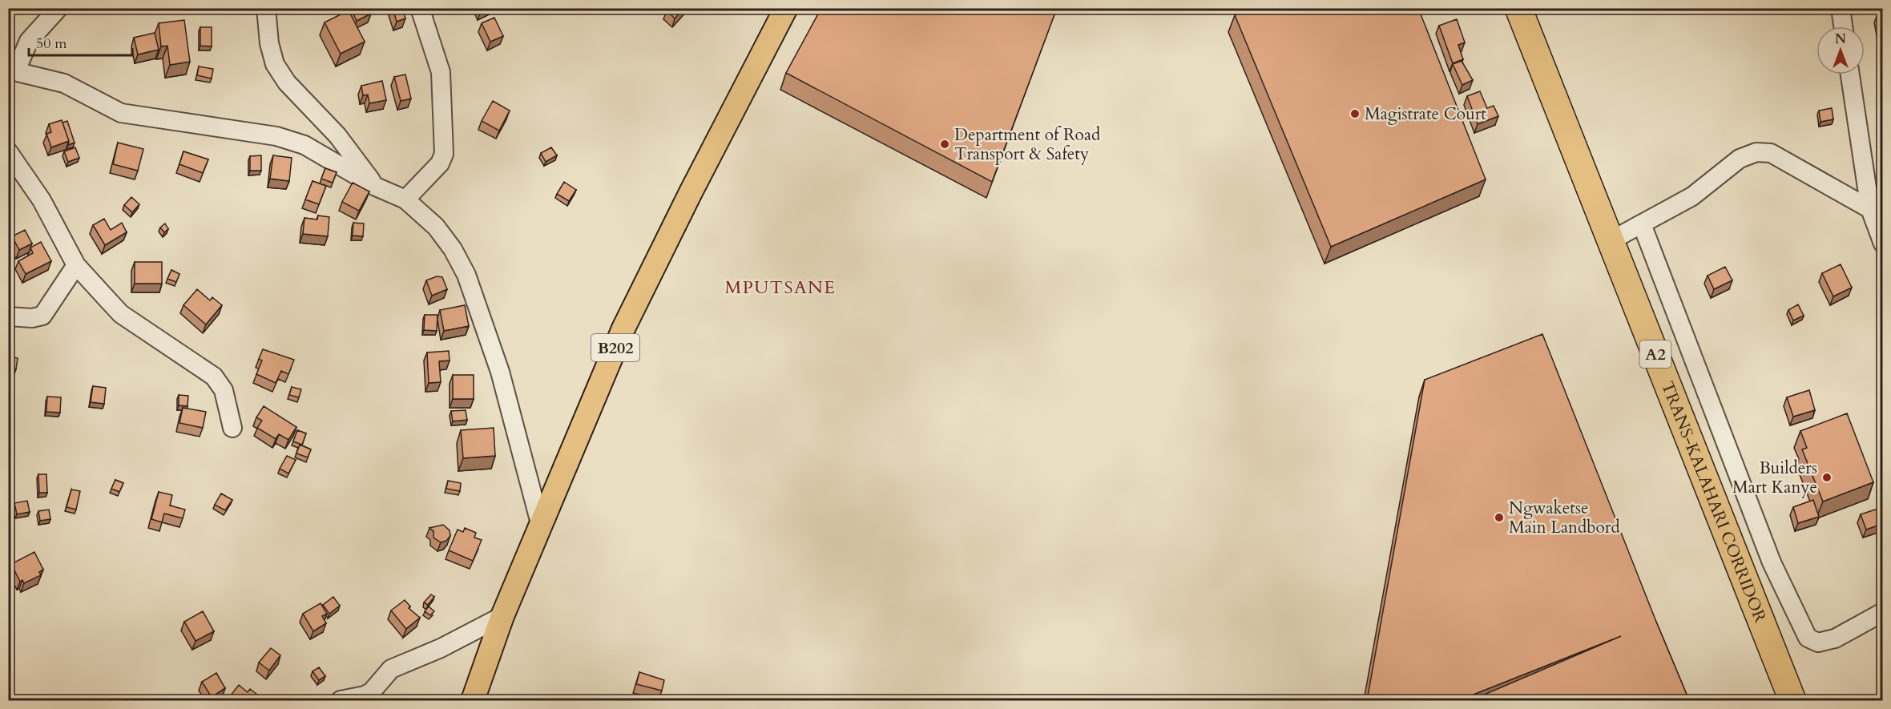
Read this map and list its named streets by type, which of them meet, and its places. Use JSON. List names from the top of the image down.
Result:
{
  "streets": {
    "highway": ["A2", "TRANS-KALAHARI CORRIDOR"],
    "main road": ["B202"]
  },
  "districts": ["MPUTSANE"],
  "places": [
    "Magistrate Court",
    "Department of Road Transport & Safety",
    "Builders Mart Kanye",
    "Ngwaketse Main Landbord"
  ],
  "scale_bar": "50 m",
  "north": "top"
}
